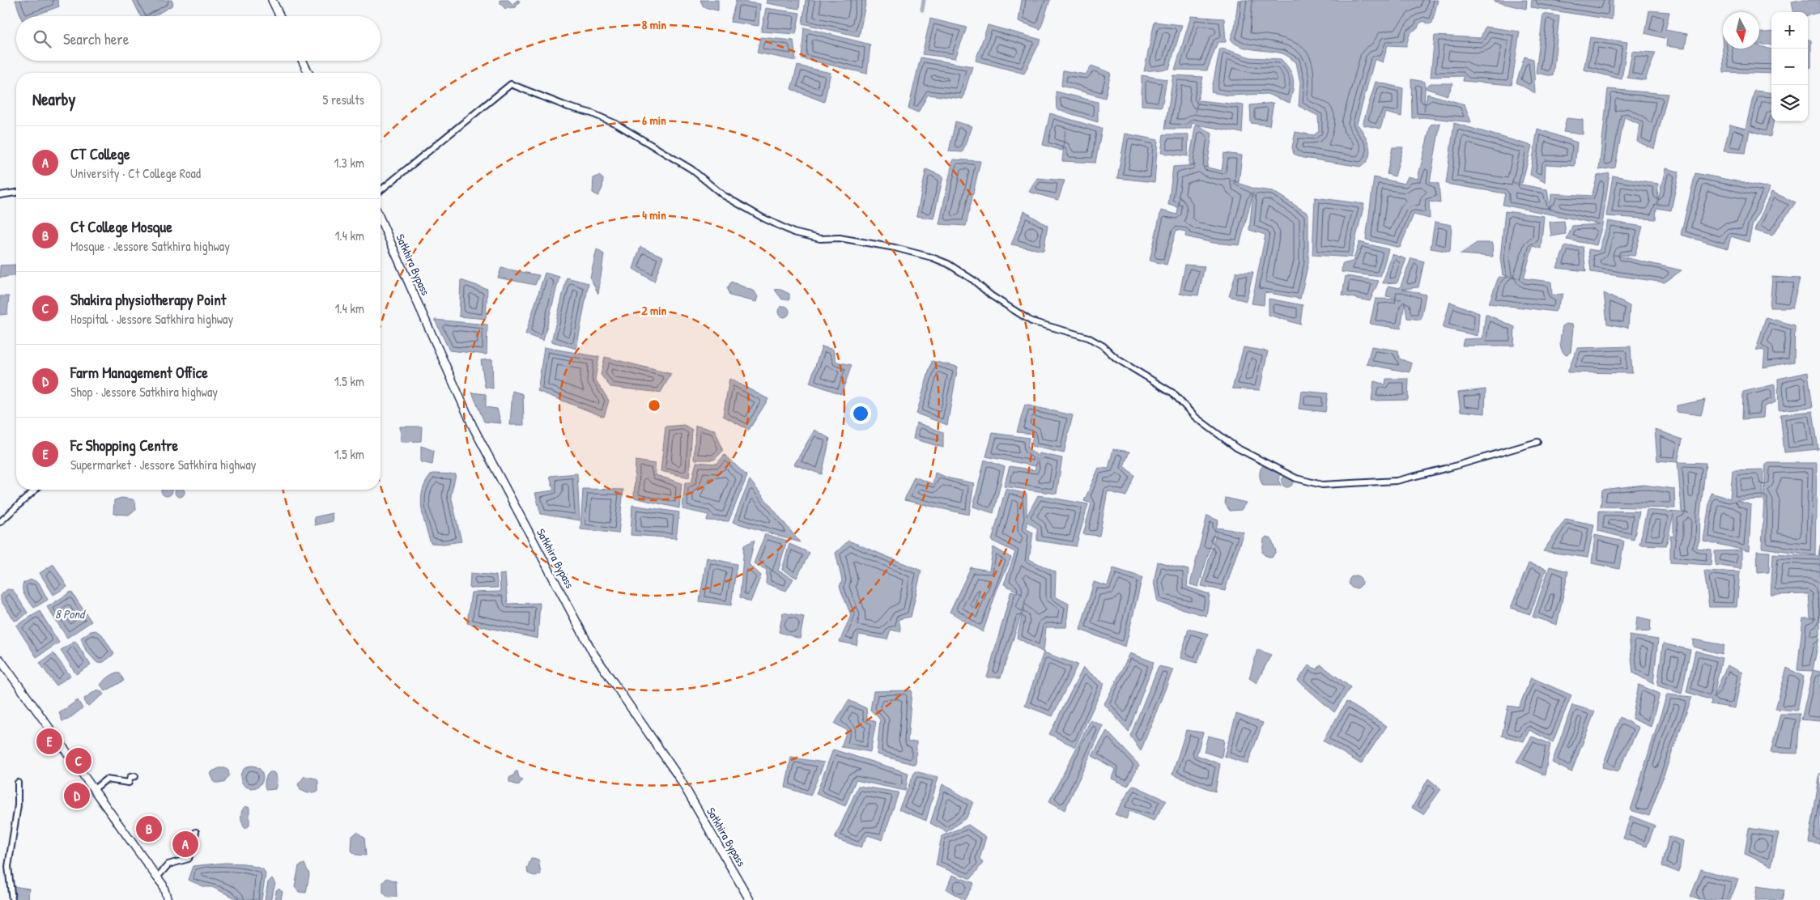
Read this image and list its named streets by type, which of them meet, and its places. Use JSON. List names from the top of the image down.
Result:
{
  "streets": {
    "highway": ["Satkhira Bypass"]
  },
  "water": ["8 Pond"],
  "north": "bottom",
  "page": {
    "map_buttons": ["+", "−"],
    "search": "Search here",
    "heading": ["Nearby", "5 results"],
    "list": [
      {
        "mark": "A",
        "name": "CT College",
        "note": "University · Ct College Road",
        "value": "1.3 km"
      },
      {
        "mark": "B",
        "name": "Ct College Mosque",
        "note": "Mosque · Jessore Satkhira highway",
        "value": "1.4 km"
      },
      {
        "mark": "C",
        "name": "Shakira physiotherapy Point",
        "note": "Hospital · Jessore Satkhira highway",
        "value": "1.4 km"
      },
      {
        "mark": "D",
        "name": "Farm Management Office",
        "note": "Shop · Jessore Satkhira highway",
        "value": "1.5 km"
      },
      {
        "mark": "E",
        "name": "Fc Shopping Centre",
        "note": "Supermarket · Jessore Satkhira highway",
        "value": "1.5 km"
      }
    ],
    "pins": [
      "E",
      "C",
      "D",
      "B",
      "A"
    ]
  },
  "rings": [
    "8 min",
    "6 min",
    "4 min",
    "2 min"
  ]
}
